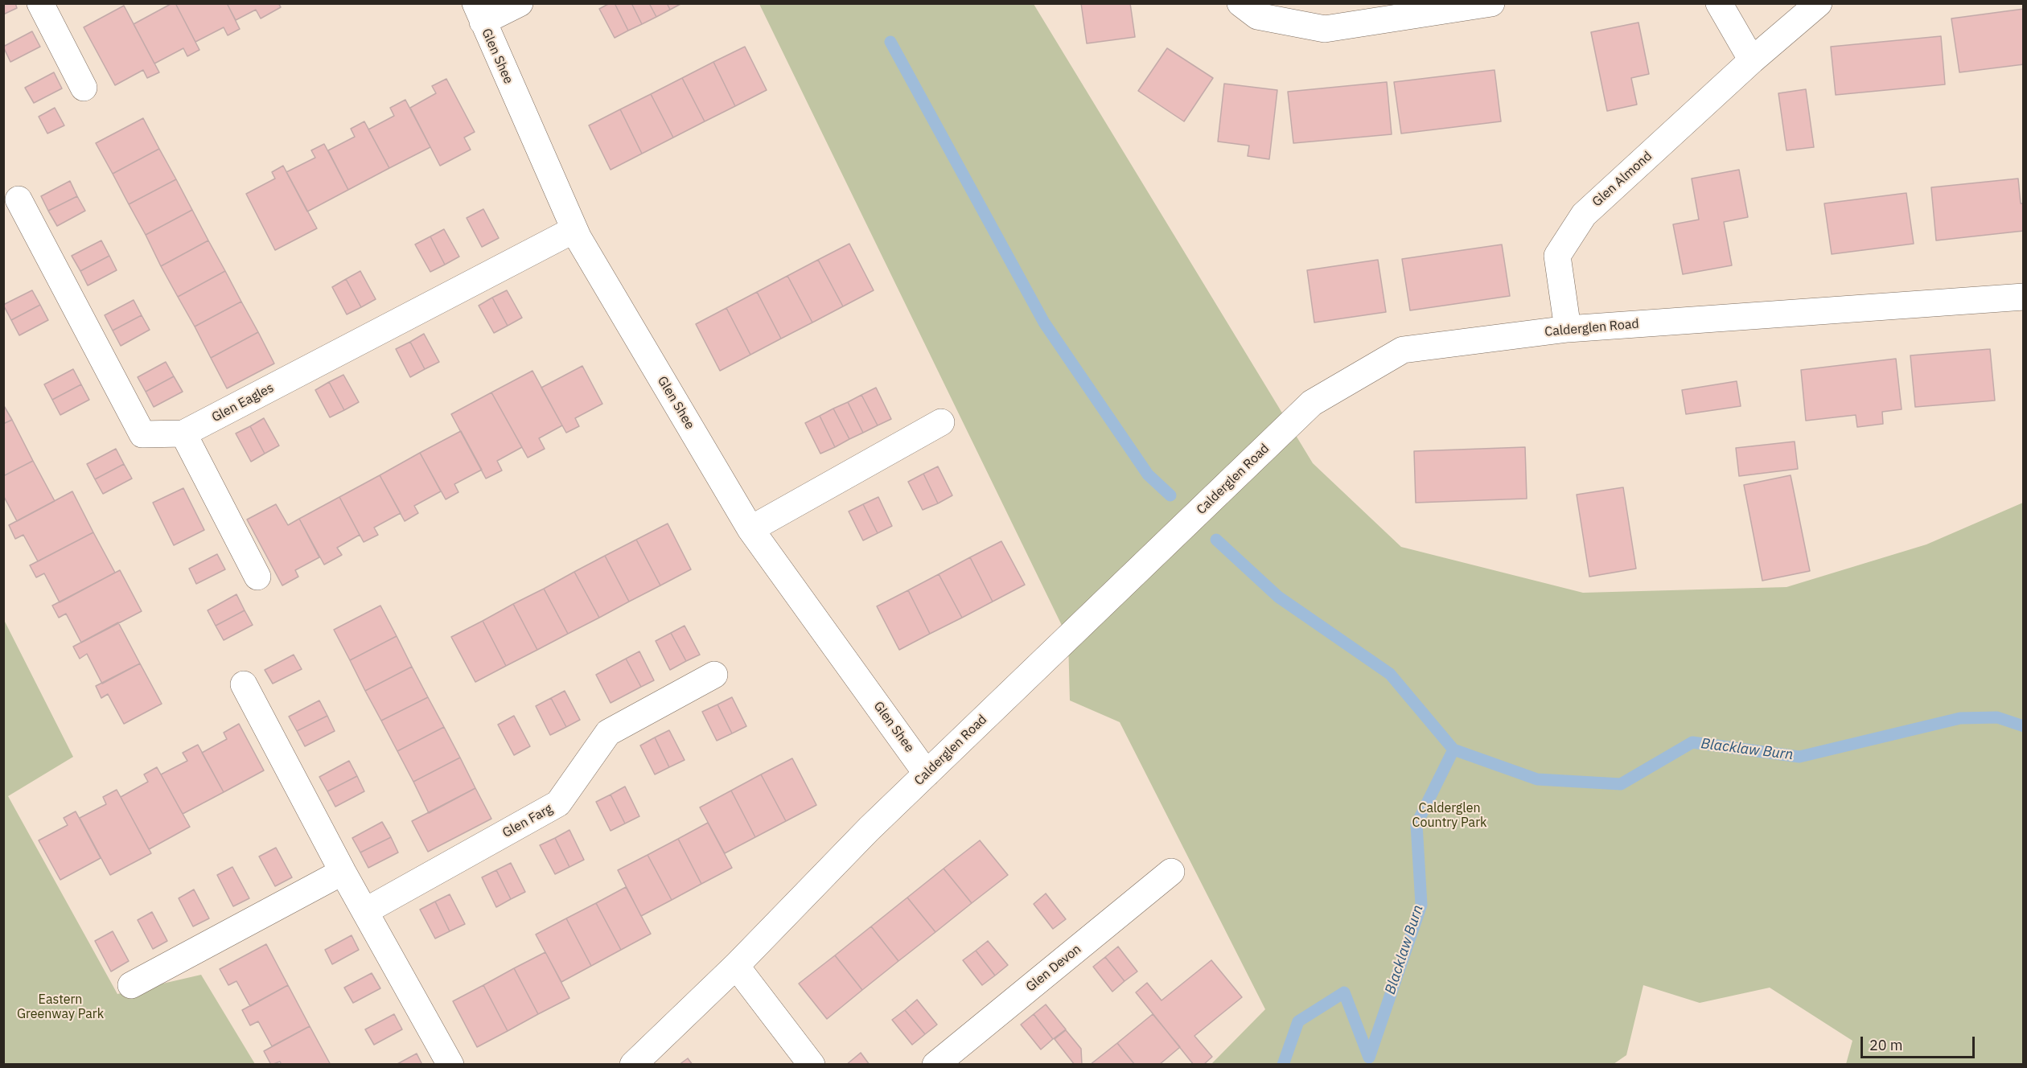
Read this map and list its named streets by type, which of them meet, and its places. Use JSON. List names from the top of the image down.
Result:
{
  "streets": {
    "street": [
      "Glen Shee",
      "Glen Almond",
      "Calderglen Road",
      "Glen Eagles",
      "Glen Farg",
      "Glen Devon"
    ]
  },
  "crossings": [
    ["Glen Shee", "Calderglen Road"],
    ["Glen Shee", "Glen Eagles"],
    ["Glen Almond", "Calderglen Road"]
  ],
  "water": ["Blacklaw Burn"],
  "parks": ["Calderglen Country Park", "Eastern Greenway Park"],
  "scale_bar": "20 m"
}
